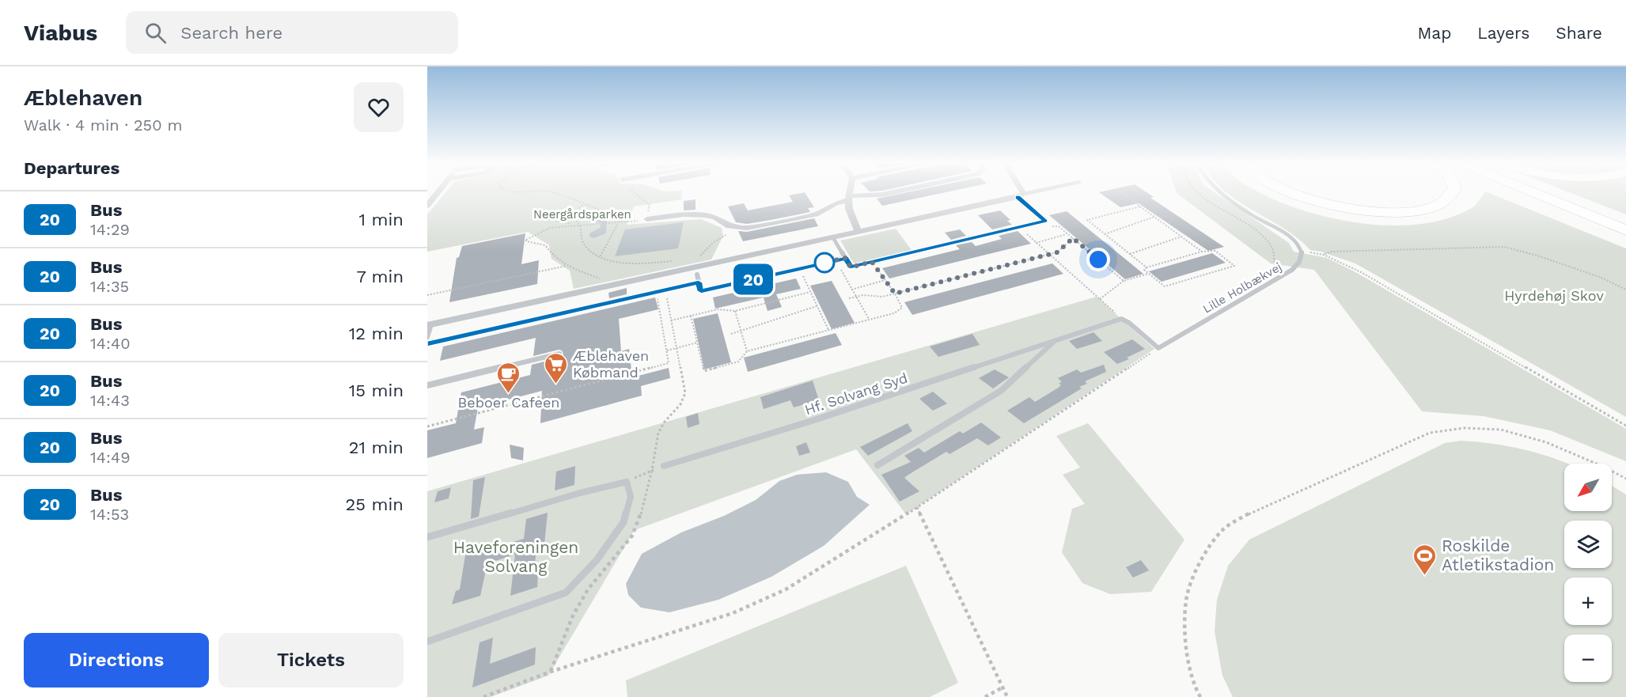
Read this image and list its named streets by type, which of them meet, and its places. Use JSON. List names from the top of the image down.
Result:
{
  "streets": {
    "lane": ["Lille Holbækvej", "Hf. Solvang Syd"]
  },
  "parks": ["Neergårdsparken", "Hyrdehøj Skov", "Haveforeningen Solvang"],
  "places": {
    "supermarket": ["Æblehaven Købmand"],
    "cafe": ["Beboer Cafeen"],
    "sports": ["Roskilde Atletikstadion"]
  },
  "lines": ["bus line 20"],
  "north": "bottom left",
  "page": {
    "header": "Viabus",
    "search": "Search here",
    "nav": ["Map", "Layers", "Share"],
    "heading": [
      ["Æblehaven", "Walk · 4 min · 250 m"],
      "Departures"
    ],
    "on_map": "20",
    "list": [
      {
        "mark": "20",
        "name": "Bus",
        "note": "14:29",
        "value": "1 min"
      },
      {
        "mark": "20",
        "name": "Bus",
        "note": "14:35",
        "value": "7 min"
      },
      {
        "mark": "20",
        "name": "Bus",
        "note": "14:40",
        "value": "12 min"
      },
      {
        "mark": "20",
        "name": "Bus",
        "note": "14:43",
        "value": "15 min"
      },
      {
        "mark": "20",
        "name": "Bus",
        "note": "14:49",
        "value": "21 min"
      },
      {
        "mark": "20",
        "name": "Bus",
        "note": "14:53",
        "value": "25 min"
      }
    ],
    "map_buttons": ["+", "−"],
    "buttons": ["Directions", "Tickets"]
  }
}
